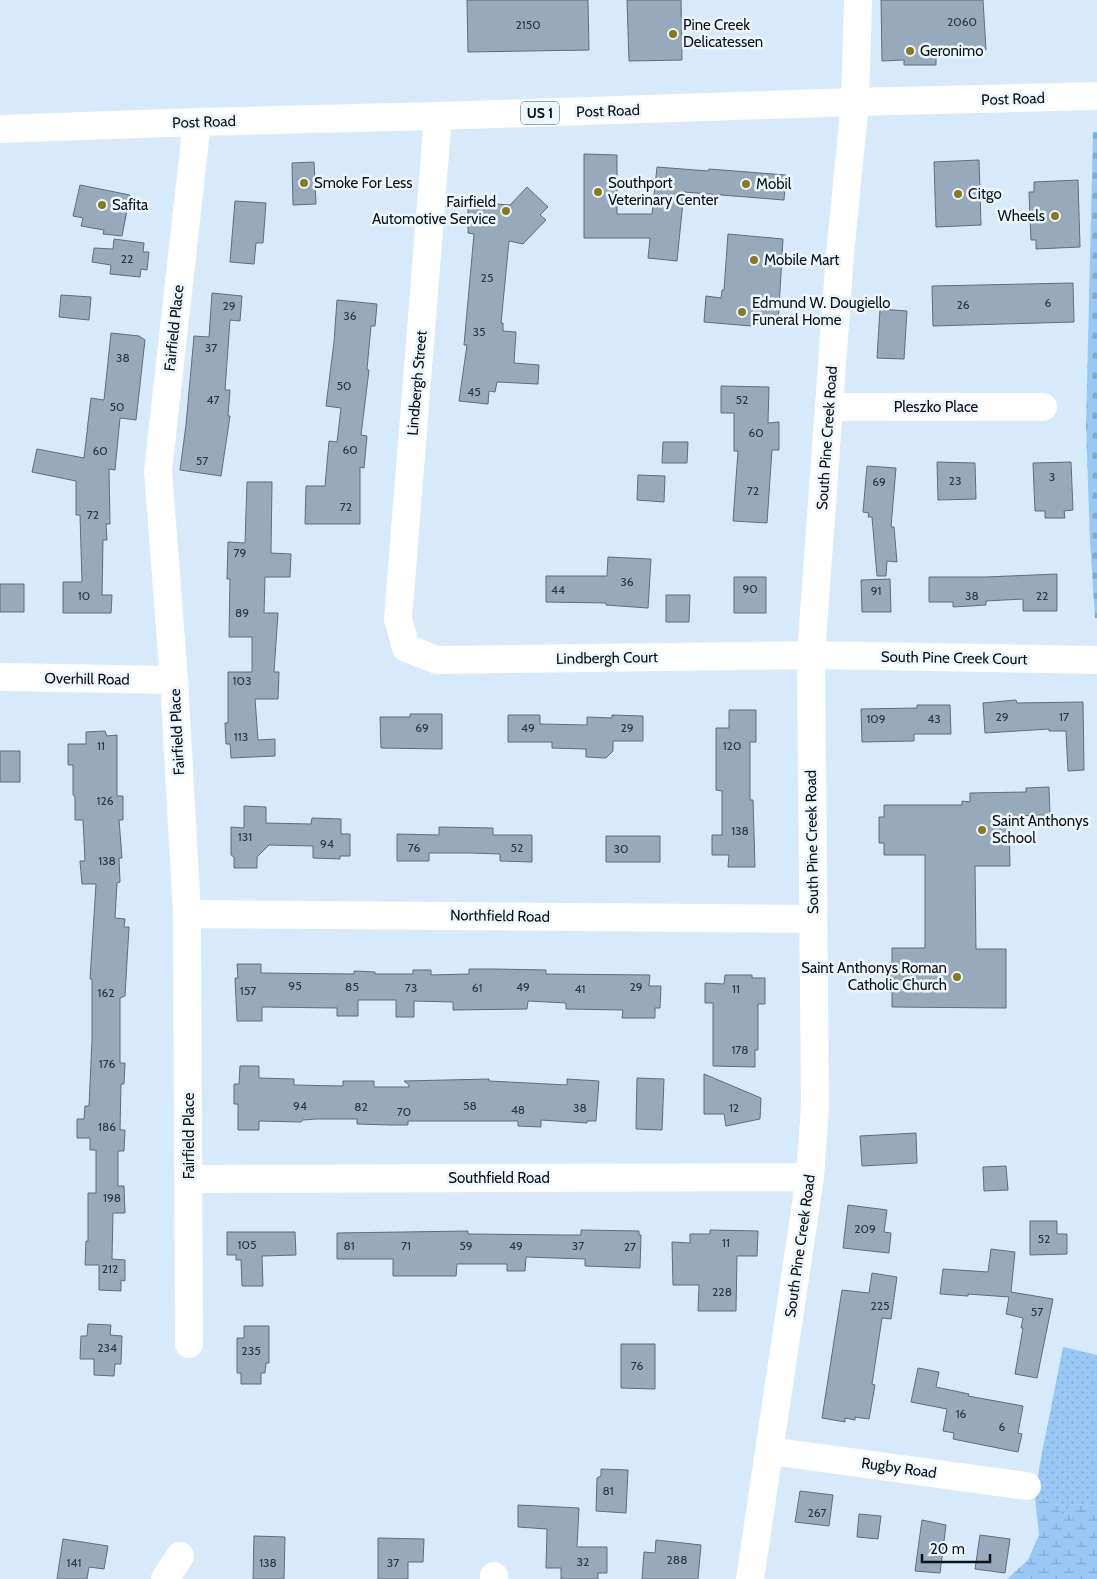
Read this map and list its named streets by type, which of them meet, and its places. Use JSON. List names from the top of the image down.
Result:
{
  "streets": {
    "street": [
      "Post Road",
      "US 1",
      "Fairfield Place",
      "Lindbergh Street",
      "Pleszko Place",
      "South Pine Creek Road",
      "Lindbergh Court",
      "South Pine Creek Court",
      "Overhill Road",
      "Northfield Road",
      "Southfield Road",
      "Rugby Road"
    ]
  },
  "crossings": [
    ["Post Road", "Fairfield Place"],
    ["Post Road", "Lindbergh Street"],
    ["Post Road", "South Pine Creek Road"],
    ["Fairfield Place", "Overhill Road"],
    ["Fairfield Place", "Northfield Road"],
    ["Fairfield Place", "Southfield Road"],
    ["Lindbergh Street", "Lindbergh Court"],
    ["Pleszko Place", "South Pine Creek Road"],
    ["South Pine Creek Road", "Lindbergh Court"],
    ["South Pine Creek Road", "South Pine Creek Court"],
    ["South Pine Creek Road", "Northfield Road"],
    ["South Pine Creek Road", "Southfield Road"],
    ["South Pine Creek Road", "Rugby Road"],
    ["Lindbergh Court", "South Pine Creek Court"]
  ],
  "places": [
    "Pine Creek Delicatessen",
    "Geronimo",
    "Smoke For Less",
    "Mobil",
    "Southport Veterinary Center",
    "Citgo",
    "Safita",
    "Fairfield Automotive Service",
    "Wheels",
    "Mobile Mart",
    "Edmund W. Dougiello Funeral Home",
    "Saint Anthonys School",
    "Saint Anthonys Roman Catholic Church"
  ],
  "house_numbers": [
    "2060",
    "2150",
    "22",
    "25",
    "6",
    "26",
    "29",
    "36",
    "35",
    "37",
    "38",
    "50",
    "45",
    "47",
    "52",
    "50",
    "60",
    "60",
    "60",
    "57",
    "3",
    "23",
    "69",
    "72",
    "72",
    "72",
    "79",
    "36",
    "90",
    "44",
    "91",
    "10",
    "38",
    "22",
    "89",
    "103",
    "29",
    "17",
    "109",
    "43",
    "69",
    "49",
    "29",
    "113",
    "11",
    "120",
    "126",
    "138",
    "131",
    "94",
    "76",
    "52",
    "30",
    "138",
    "95",
    "85",
    "49",
    "29",
    "73",
    "61",
    "41",
    "11",
    "157",
    "162",
    "178",
    "176",
    "94",
    "58",
    "82",
    "38",
    "12",
    "48",
    "70",
    "186",
    "198",
    "209",
    "52",
    "11",
    "105",
    "81",
    "71",
    "59",
    "49",
    "37",
    "27",
    "212",
    "228",
    "225",
    "57",
    "234",
    "235",
    "76",
    "16",
    "6",
    "81",
    "267",
    "288",
    "32",
    "141",
    "138",
    "37"
  ],
  "scale_bar": "20 m"
}
